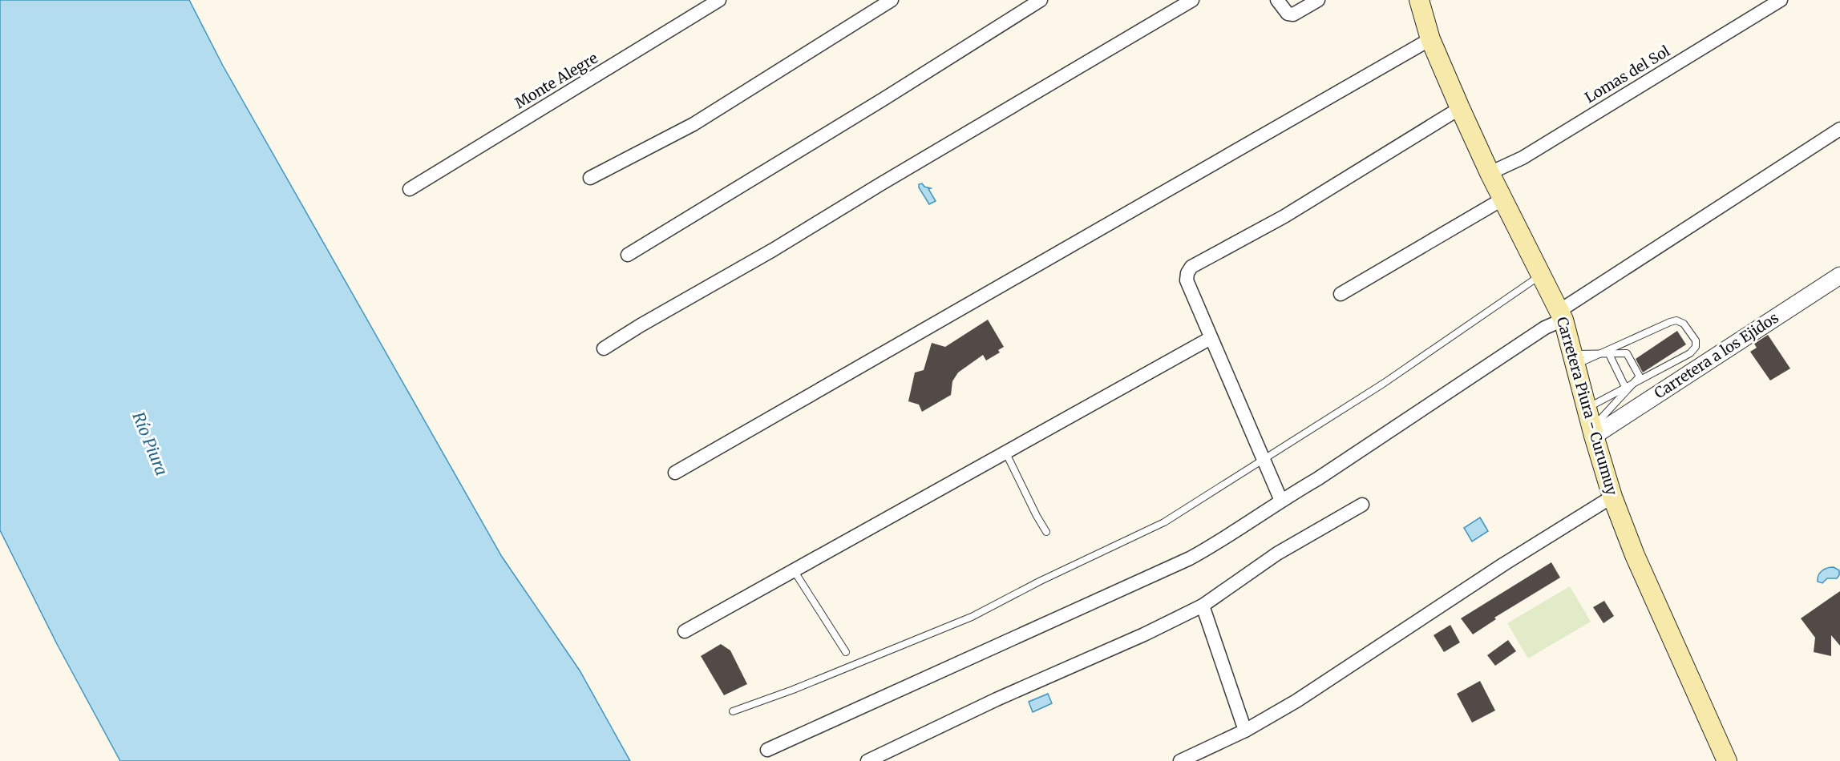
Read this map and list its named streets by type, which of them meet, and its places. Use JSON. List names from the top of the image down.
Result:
{
  "streets": {
    "main road": ["Carretera Piura - Curumuy"],
    "street": ["Lomas del Sol", "Monte Alegre", "Carretera a los Ejidos"]
  },
  "crossings": [
    ["Lomas del Sol", "Carretera Piura - Curumuy"],
    ["Carretera a los Ejidos", "Carretera Piura - Curumuy"]
  ],
  "water": ["Río Piura"]
}
